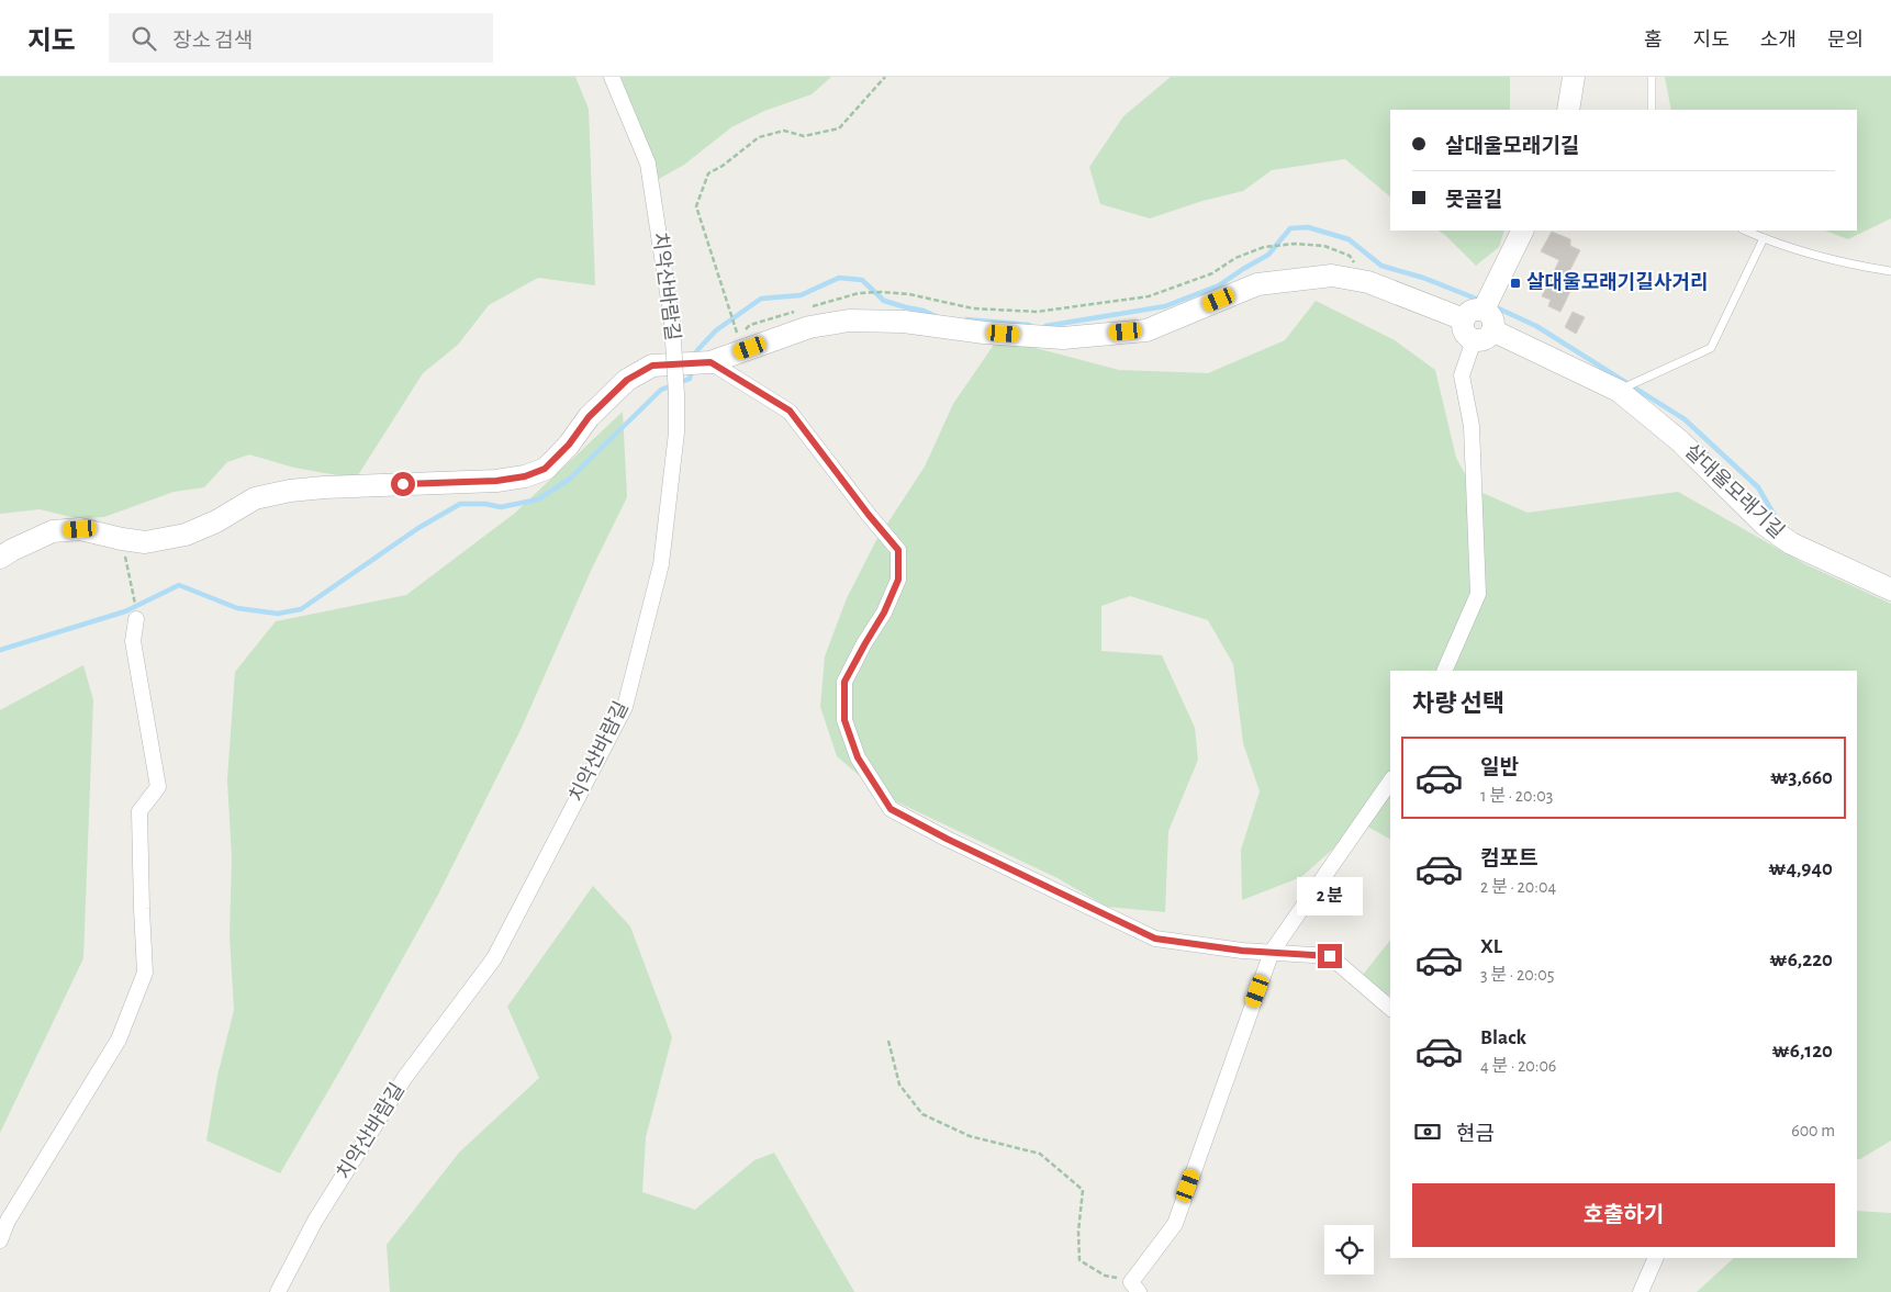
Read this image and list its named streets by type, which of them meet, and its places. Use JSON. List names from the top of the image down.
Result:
{
  "streets": {
    "street": ["치악산바람길", "살대울모래기길"]
  },
  "places": {
    "transit": ["살대울모래기길사거리"]
  },
  "page": {
    "header": "지도",
    "search": "장소 검색",
    "nav": [
      "홈",
      "지도",
      "소개",
      "문의"
    ],
    "banner": ["살대울모래기길", "못골길"],
    "heading": "차량 선택",
    "list": [
      {
        "name": "일반",
        "note": "1 분 · 20:03",
        "value": "₩3,660"
      },
      {
        "name": "컴포트",
        "note": "2 분 · 20:04",
        "value": "₩4,940"
      },
      {
        "name": "XL",
        "note": "3 분 · 20:05",
        "value": "₩6,220"
      },
      {
        "name": "Black",
        "note": "4 분 · 20:06",
        "value": "₩6,120"
      }
    ],
    "bubble": "2 분",
    "pay": ["현금", "600 m"],
    "buttons": "호출하기"
  }
}
